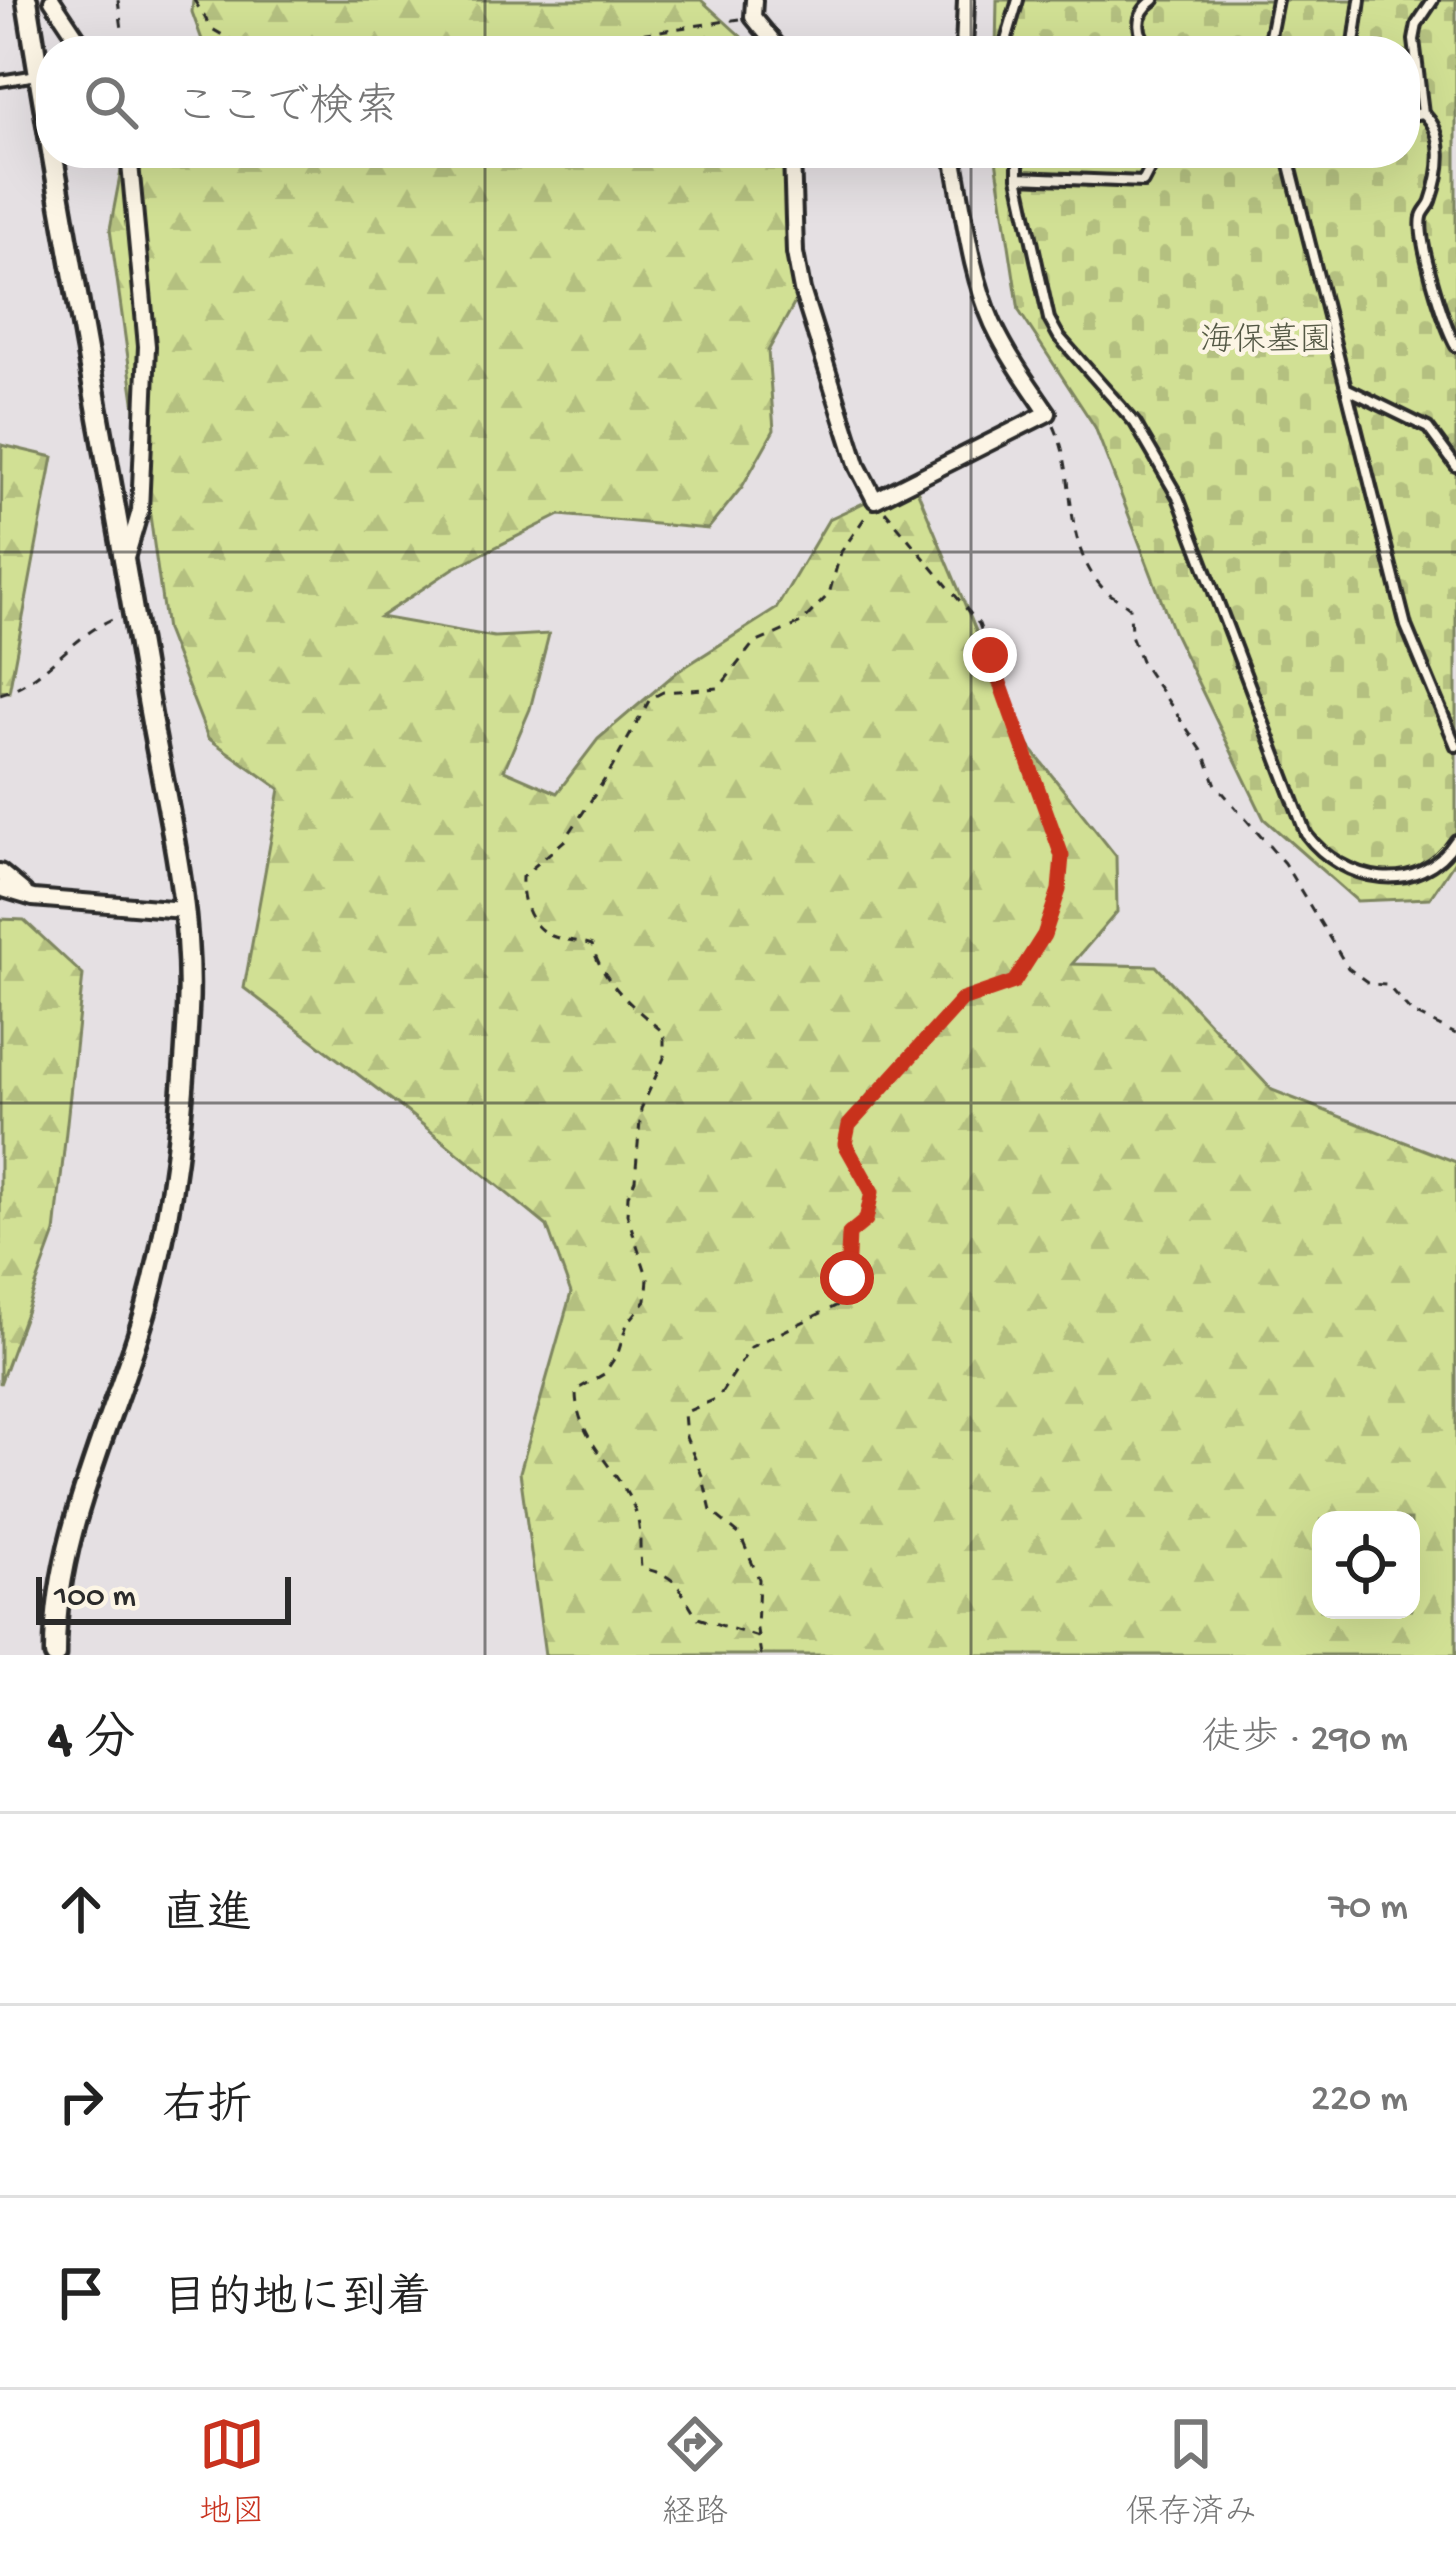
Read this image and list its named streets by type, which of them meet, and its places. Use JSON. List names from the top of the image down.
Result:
{
  "parks": ["海保墓園"],
  "scale_bar": "100 m",
  "page": {
    "search": "ここで検索",
    "scale": "100 m",
    "heading": ["4 分", "徒歩 · 290 m"],
    "list": [
      ["直進", "70 m"],
      ["右折", "220 m"],
      "目的地に到着"
    ],
    "nav": ["地図", "経路", "保存済み"]
  }
}
